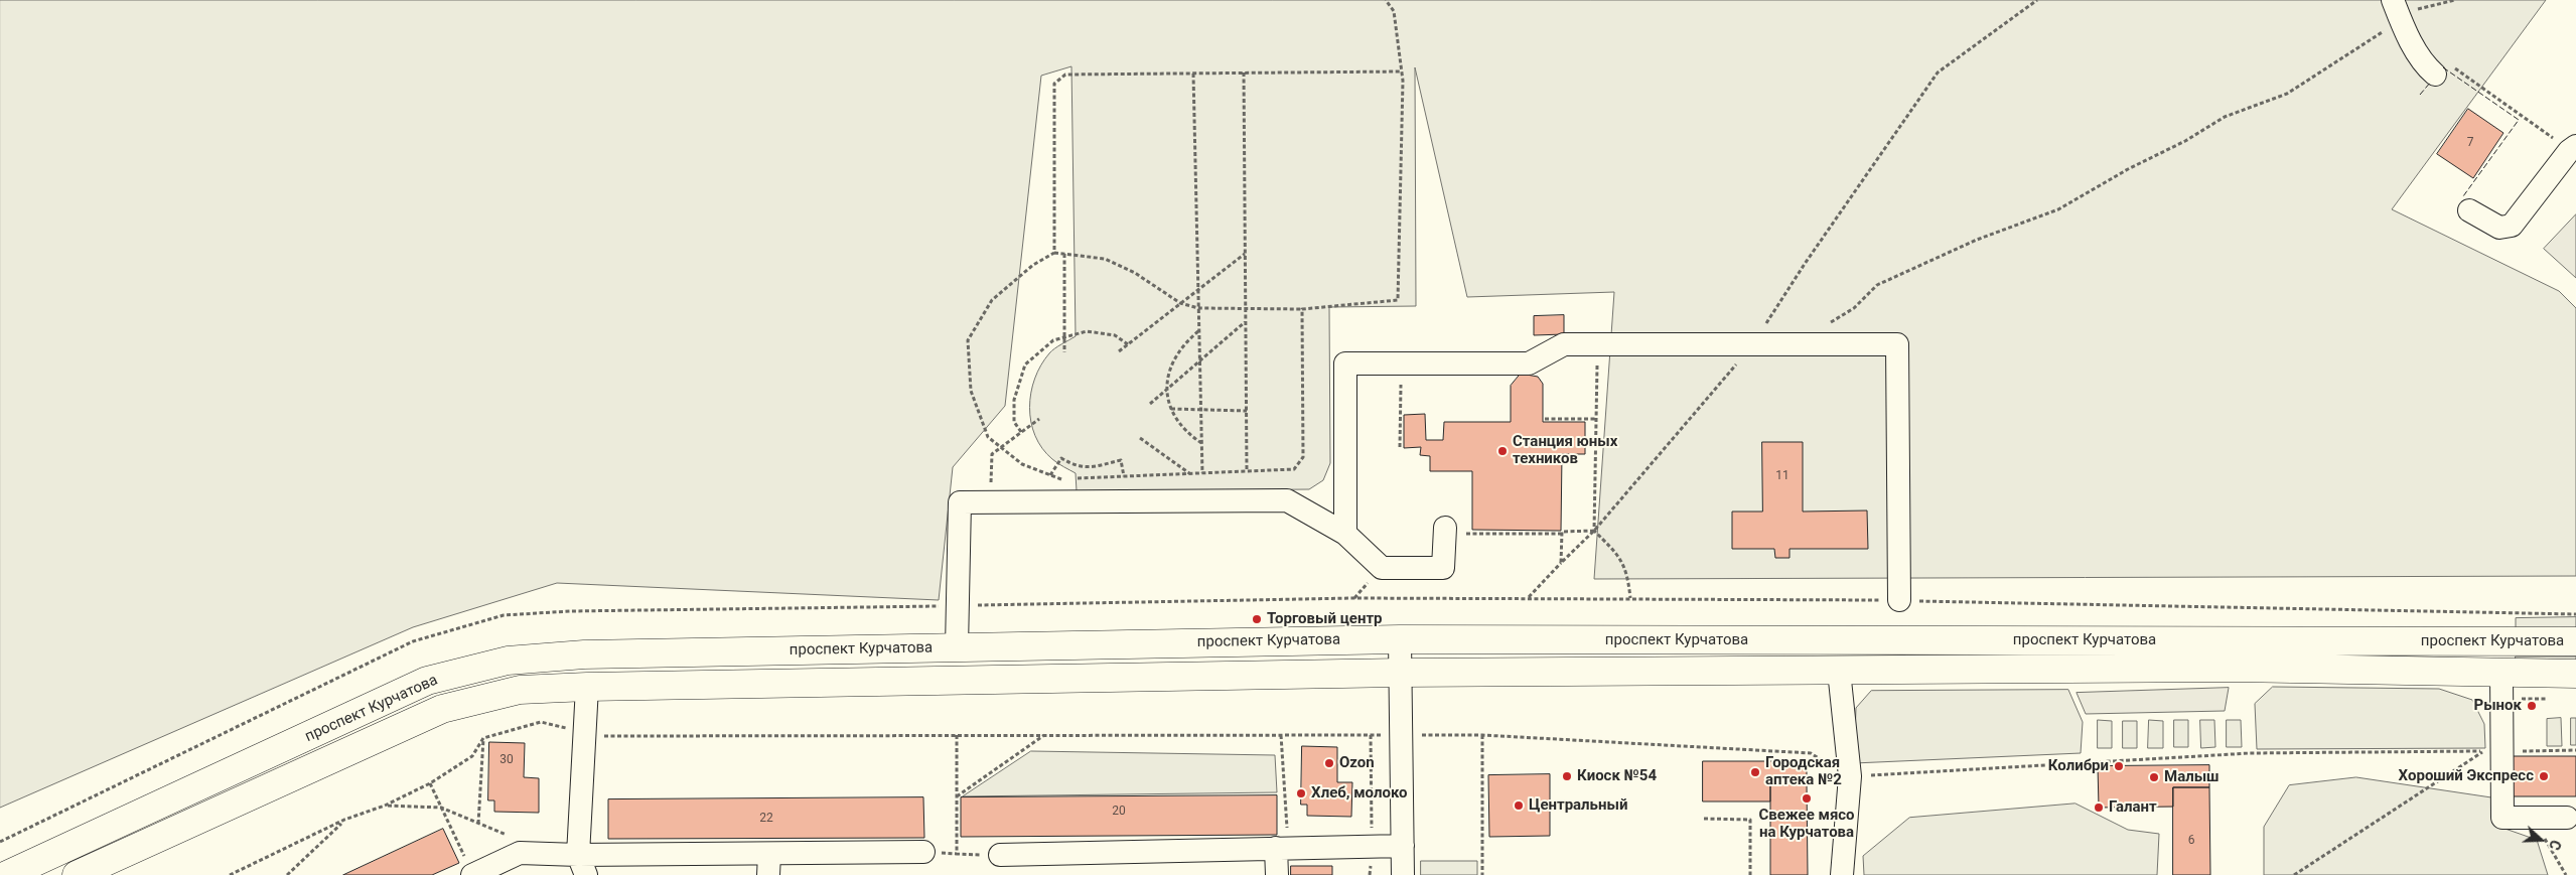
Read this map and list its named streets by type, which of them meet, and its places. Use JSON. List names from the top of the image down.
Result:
{
  "streets": {
    "main road": ["проспект Курчатова"]
  },
  "places": [
    "Станция юных техников",
    "Торговый центр",
    "Рынок",
    "Ozon",
    "Колибри",
    "Городская аптека №2",
    "Киоск №54",
    "Хороший Экспресс",
    "Малыш",
    "Хлеб, молоко",
    "Свежее мясо на Курчатова",
    "Центральный",
    "Галант"
  ],
  "house_numbers": [
    "7",
    "11",
    "30",
    "20",
    "22",
    "6"
  ],
  "north": "right"
}
